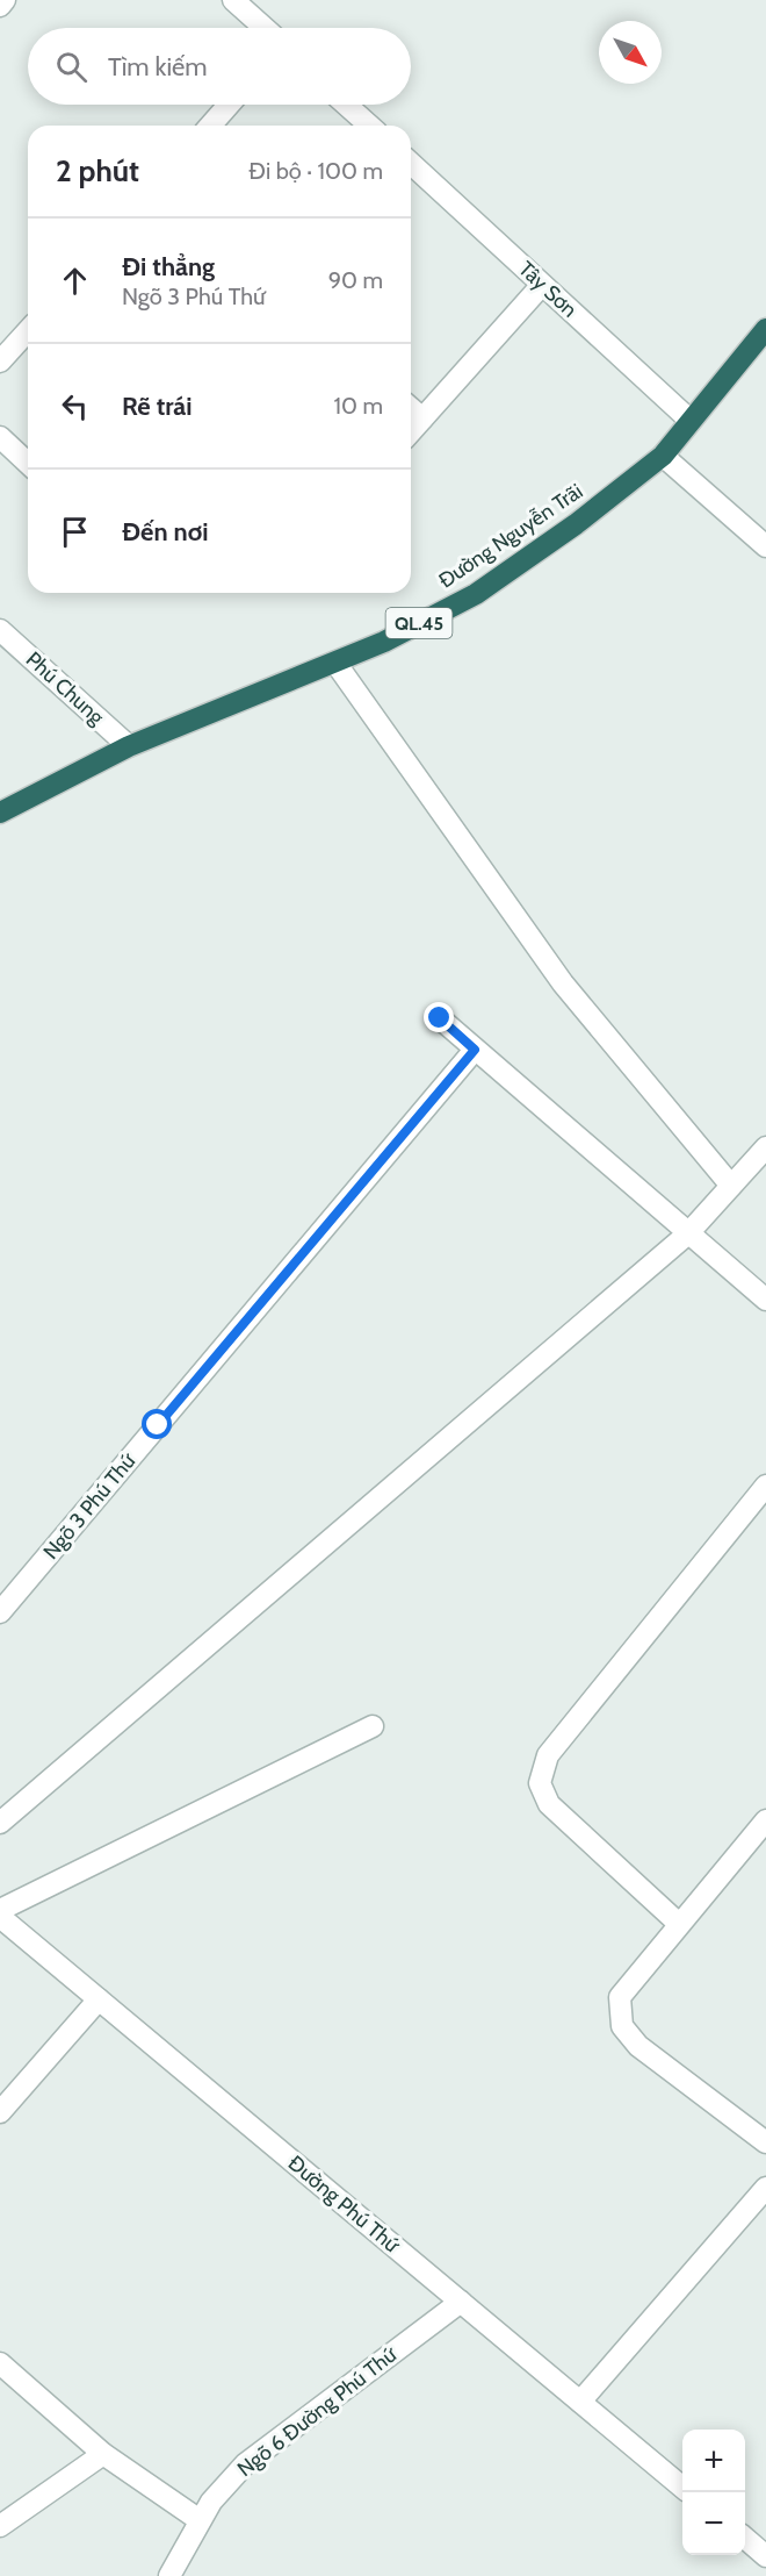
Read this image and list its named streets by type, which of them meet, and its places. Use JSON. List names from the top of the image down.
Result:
{
  "streets": {
    "highway": ["Đường Nguyễn Trãi", "QL.45"],
    "street": [
      "Tây Sơn",
      "Phú Chung",
      "Ngõ 3 Phú Thứ",
      "Đường Phú Thứ",
      "Ngõ 6 Đường Phú Thứ"
    ]
  },
  "crossings": [
    ["Tây Sơn", "Đường Nguyễn Trãi"],
    ["Đường Nguyễn Trãi", "Phú Chung"],
    ["Đường Phú Thứ", "Ngõ 6 Đường Phú Thứ"]
  ],
  "north": "bottom right",
  "page": {
    "search": "Tìm kiếm",
    "heading": ["2 phút", "Đi bộ · 100 m"],
    "list": [
      ["Đi thẳng", "Ngõ 3 Phú Thứ", "90 m"],
      ["Rẽ trái", "10 m"],
      "Đến nơi"
    ],
    "map_buttons": ["+", "−"]
  }
}
